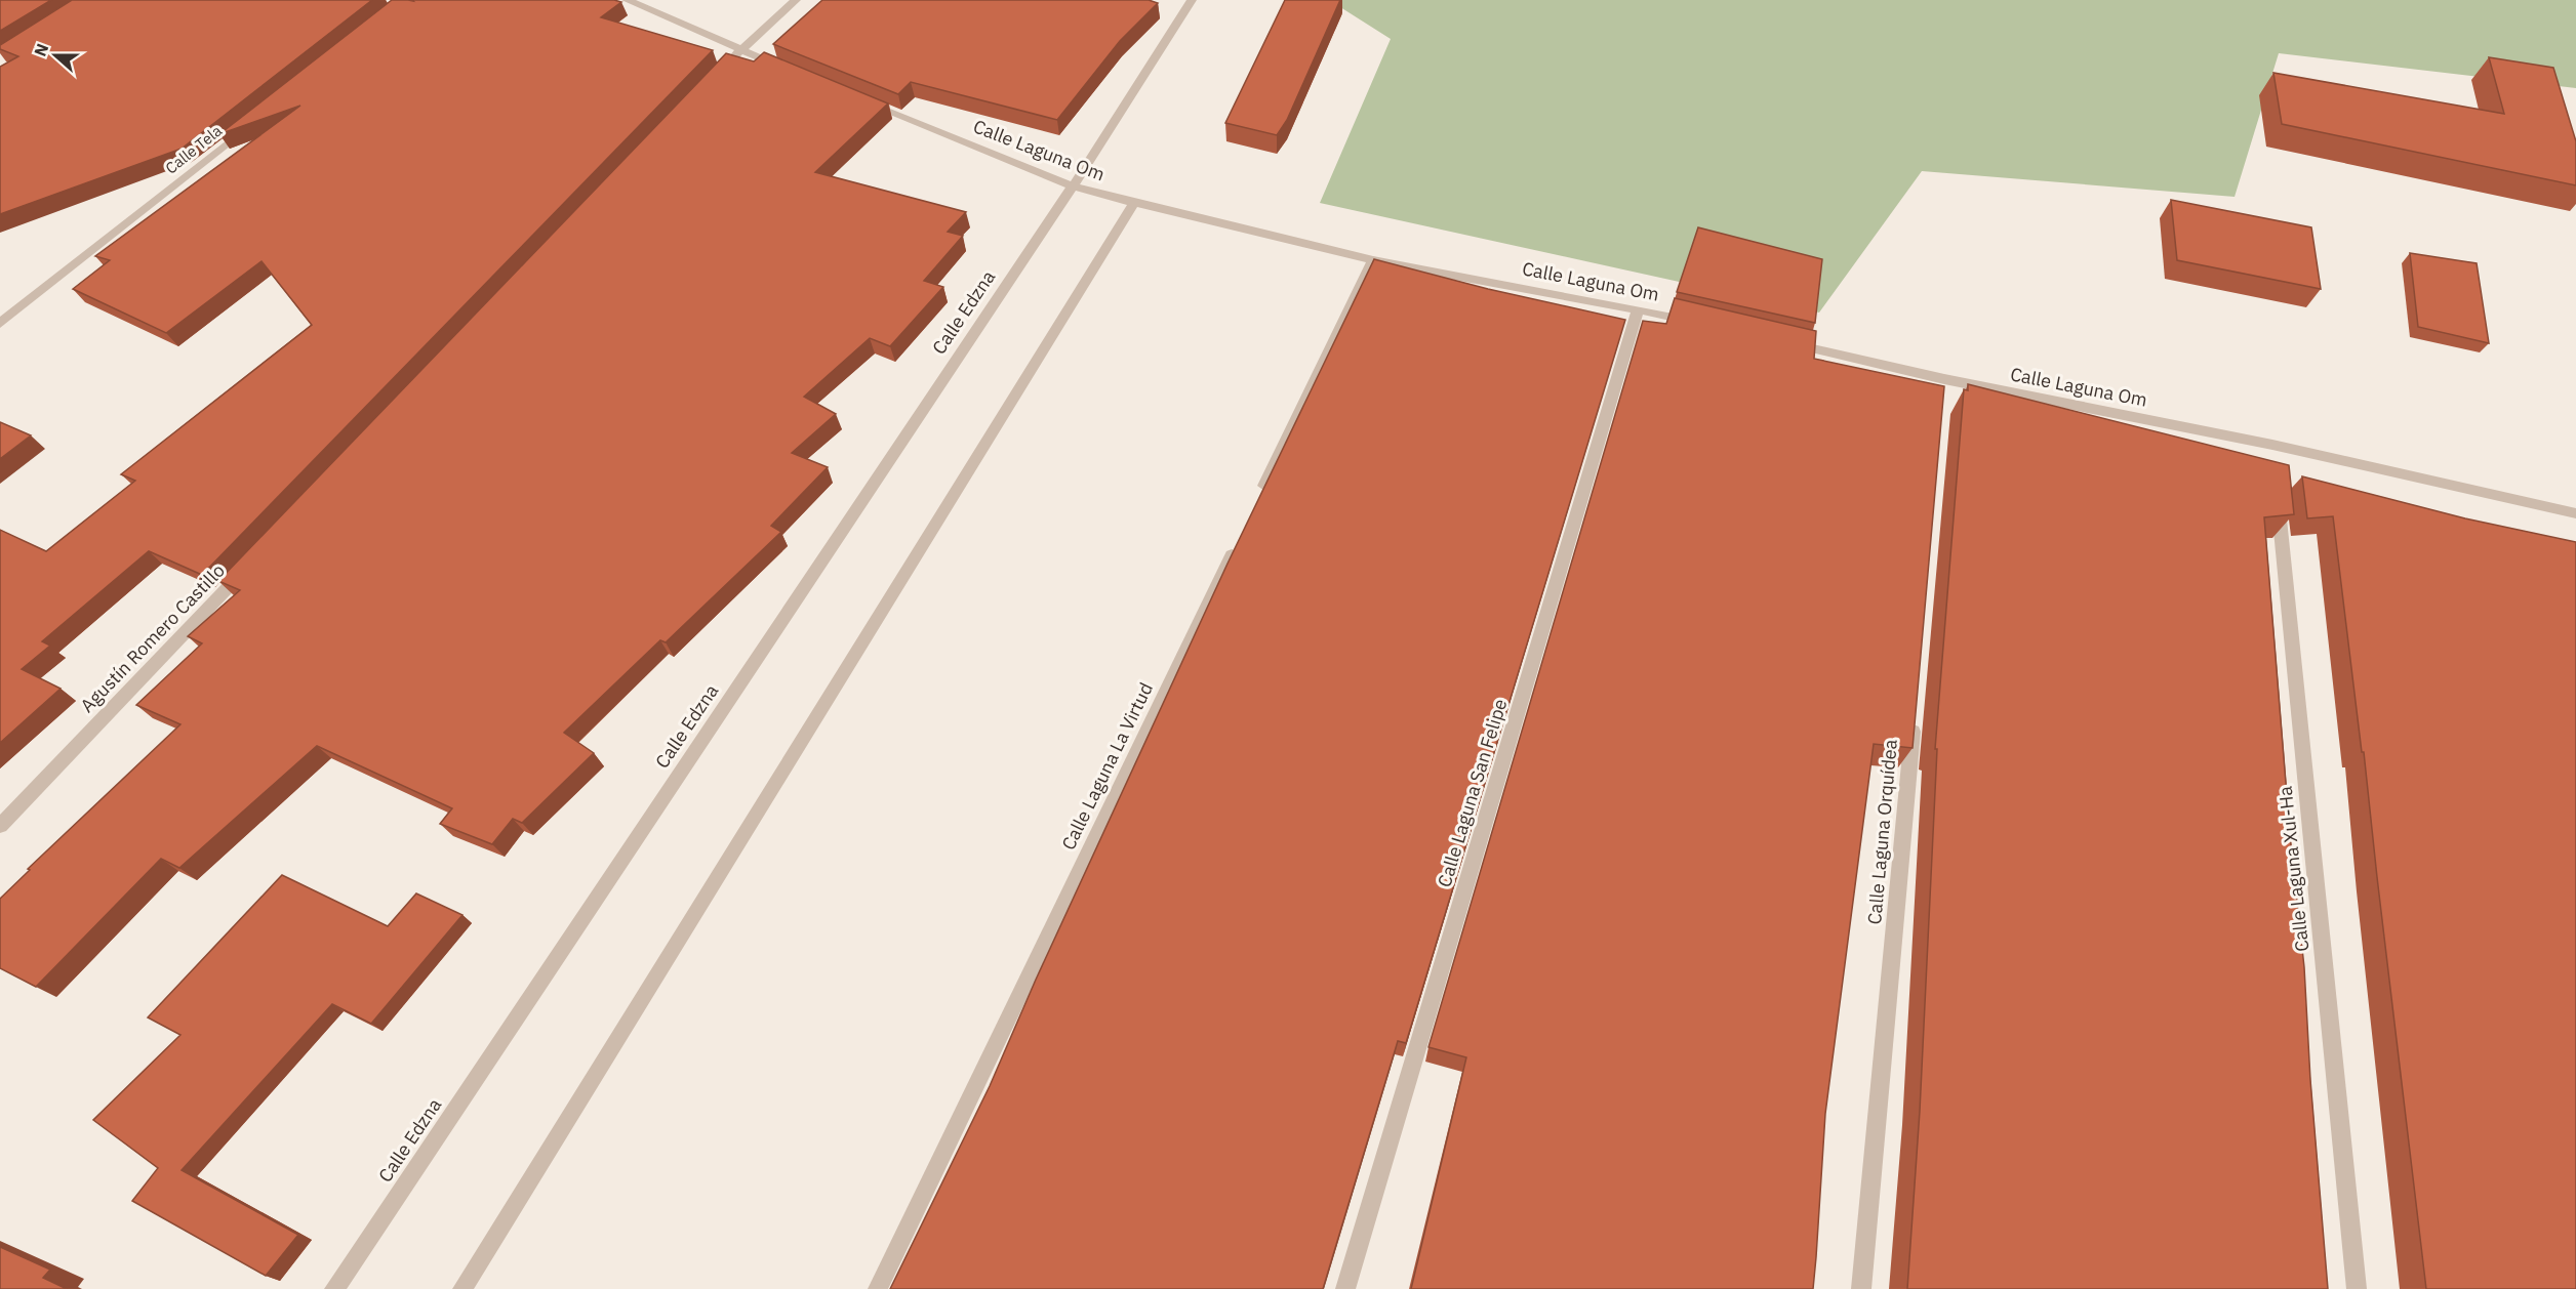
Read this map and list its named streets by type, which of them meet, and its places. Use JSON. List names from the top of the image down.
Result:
{
  "streets": {
    "street": [
      "Calle Tela",
      "Calle Laguna Om",
      "Calle Edzna",
      "Agustín Romero Castillo",
      "Calle Laguna La Virtud",
      "Calle Laguna San Felipe",
      "Calle Laguna Orquídea",
      "Calle Laguna Xul-Ha"
    ]
  },
  "crossings": [
    ["Calle Laguna Om", "Calle Edzna"],
    ["Calle Laguna Om", "Calle Laguna San Felipe"]
  ],
  "north": "left"
}
